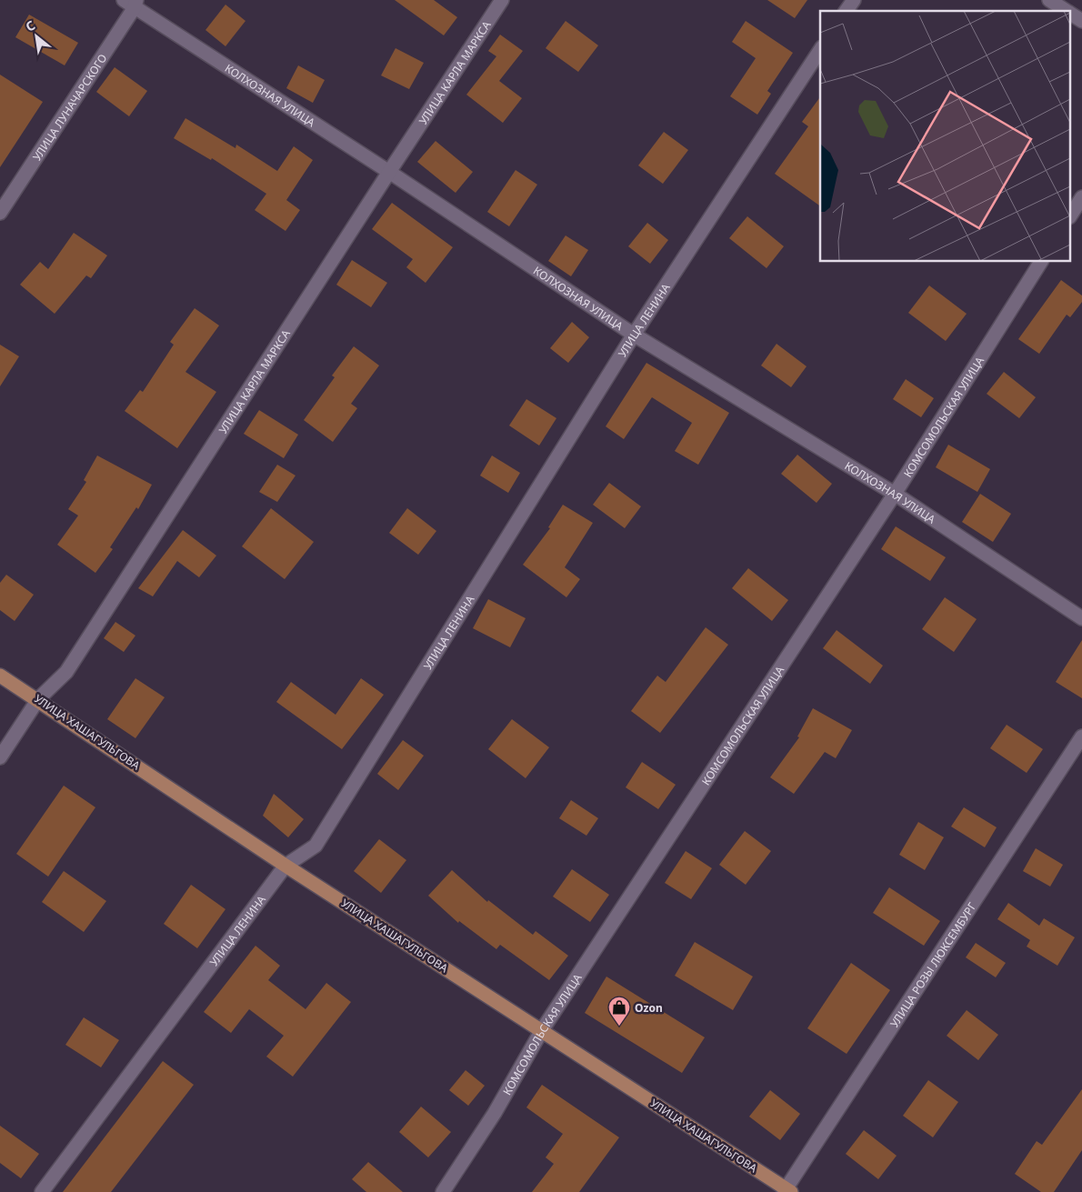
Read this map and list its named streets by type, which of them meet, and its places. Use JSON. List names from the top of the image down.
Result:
{
  "streets": {
    "main road": ["УЛИЦА ХАШАГУЛЬГОВА"],
    "street": [
      "УЛИЦА КАРЛА МАРКСА",
      "КОЛХОЗНАЯ УЛИЦА",
      "УЛИЦА ЛУНАЧАРСКОГО",
      "УЛИЦА ЛЕНИНА",
      "КОМСОМОЛЬСКАЯ УЛИЦА",
      "УЛИЦА РОЗЫ ЛЮКСЕМБУРГ"
    ]
  },
  "crossings": [
    ["УЛИЦА КАРЛА МАРКСА", "КОЛХОЗНАЯ УЛИЦА"],
    ["УЛИЦА КАРЛА МАРКСА", "УЛИЦА ХАШАГУЛЬГОВА"],
    ["КОЛХОЗНАЯ УЛИЦА", "УЛИЦА ЛУНАЧАРСКОГО"],
    ["КОЛХОЗНАЯ УЛИЦА", "УЛИЦА ЛЕНИНА"],
    ["КОЛХОЗНАЯ УЛИЦА", "КОМСОМОЛЬСКАЯ УЛИЦА"],
    ["УЛИЦА ЛЕНИНА", "УЛИЦА ХАШАГУЛЬГОВА"],
    ["КОМСОМОЛЬСКАЯ УЛИЦА", "УЛИЦА ХАШАГУЛЬГОВА"],
    ["УЛИЦА ХАШАГУЛЬГОВА", "УЛИЦА РОЗЫ ЛЮКСЕМБУРГ"]
  ],
  "places": {
    "shop": ["Ozon"]
  },
  "north": "top left"
}
